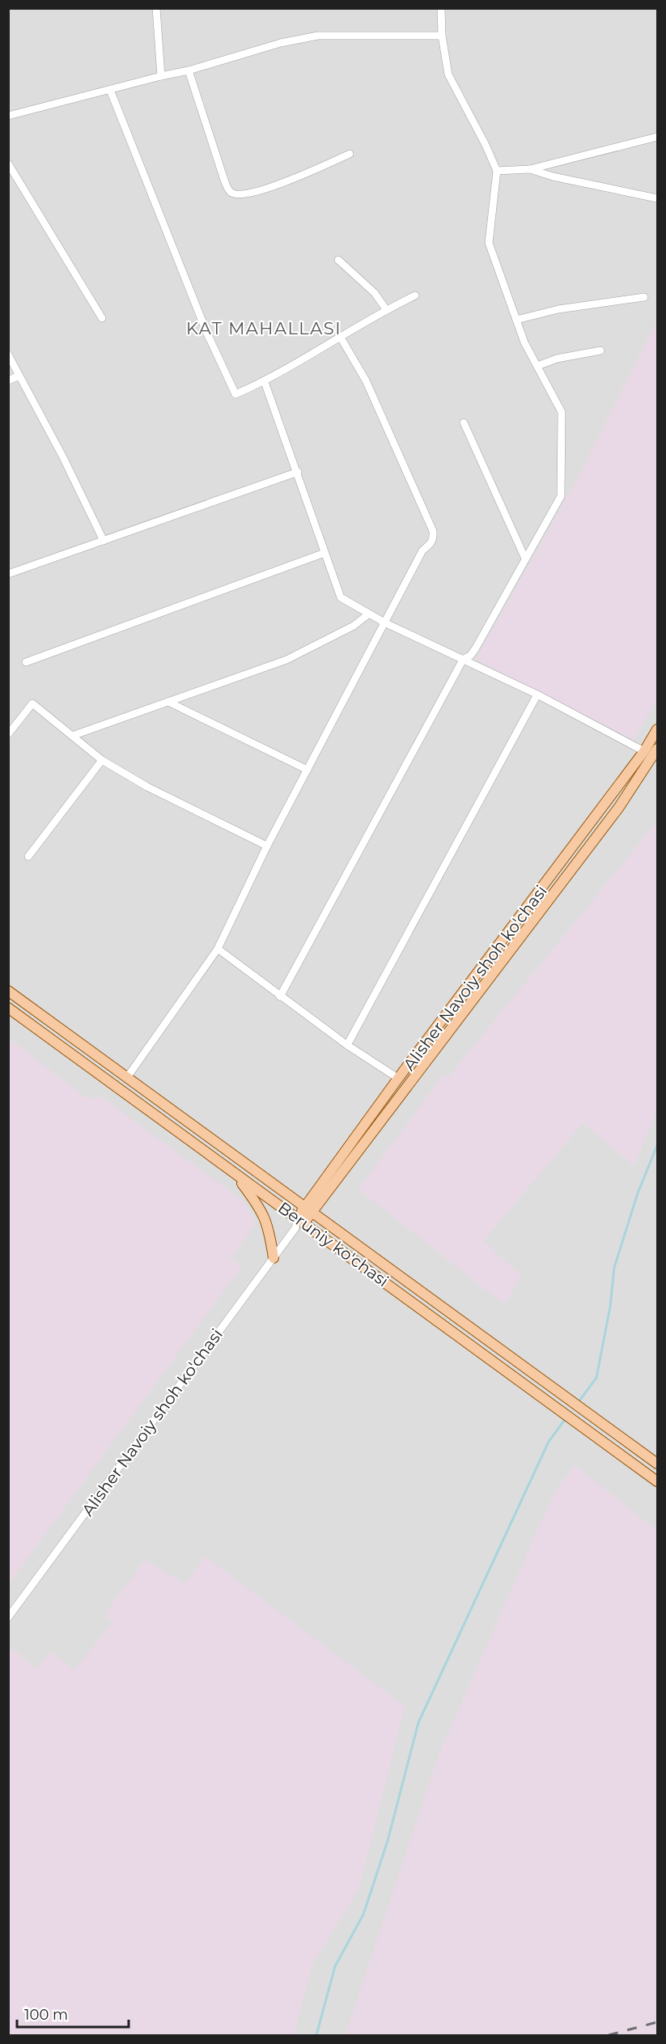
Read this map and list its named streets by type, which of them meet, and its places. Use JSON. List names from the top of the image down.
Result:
{
  "streets": {
    "main road": ["Alisher Navoiy shoh ko'chasi", "Beruniy ko'chasi"]
  },
  "crossings": [
    ["Alisher Navoiy shoh ko'chasi", "Beruniy ko'chasi"]
  ],
  "districts": ["KAT MAHALLASI"],
  "scale_bar": "100 m"
}
